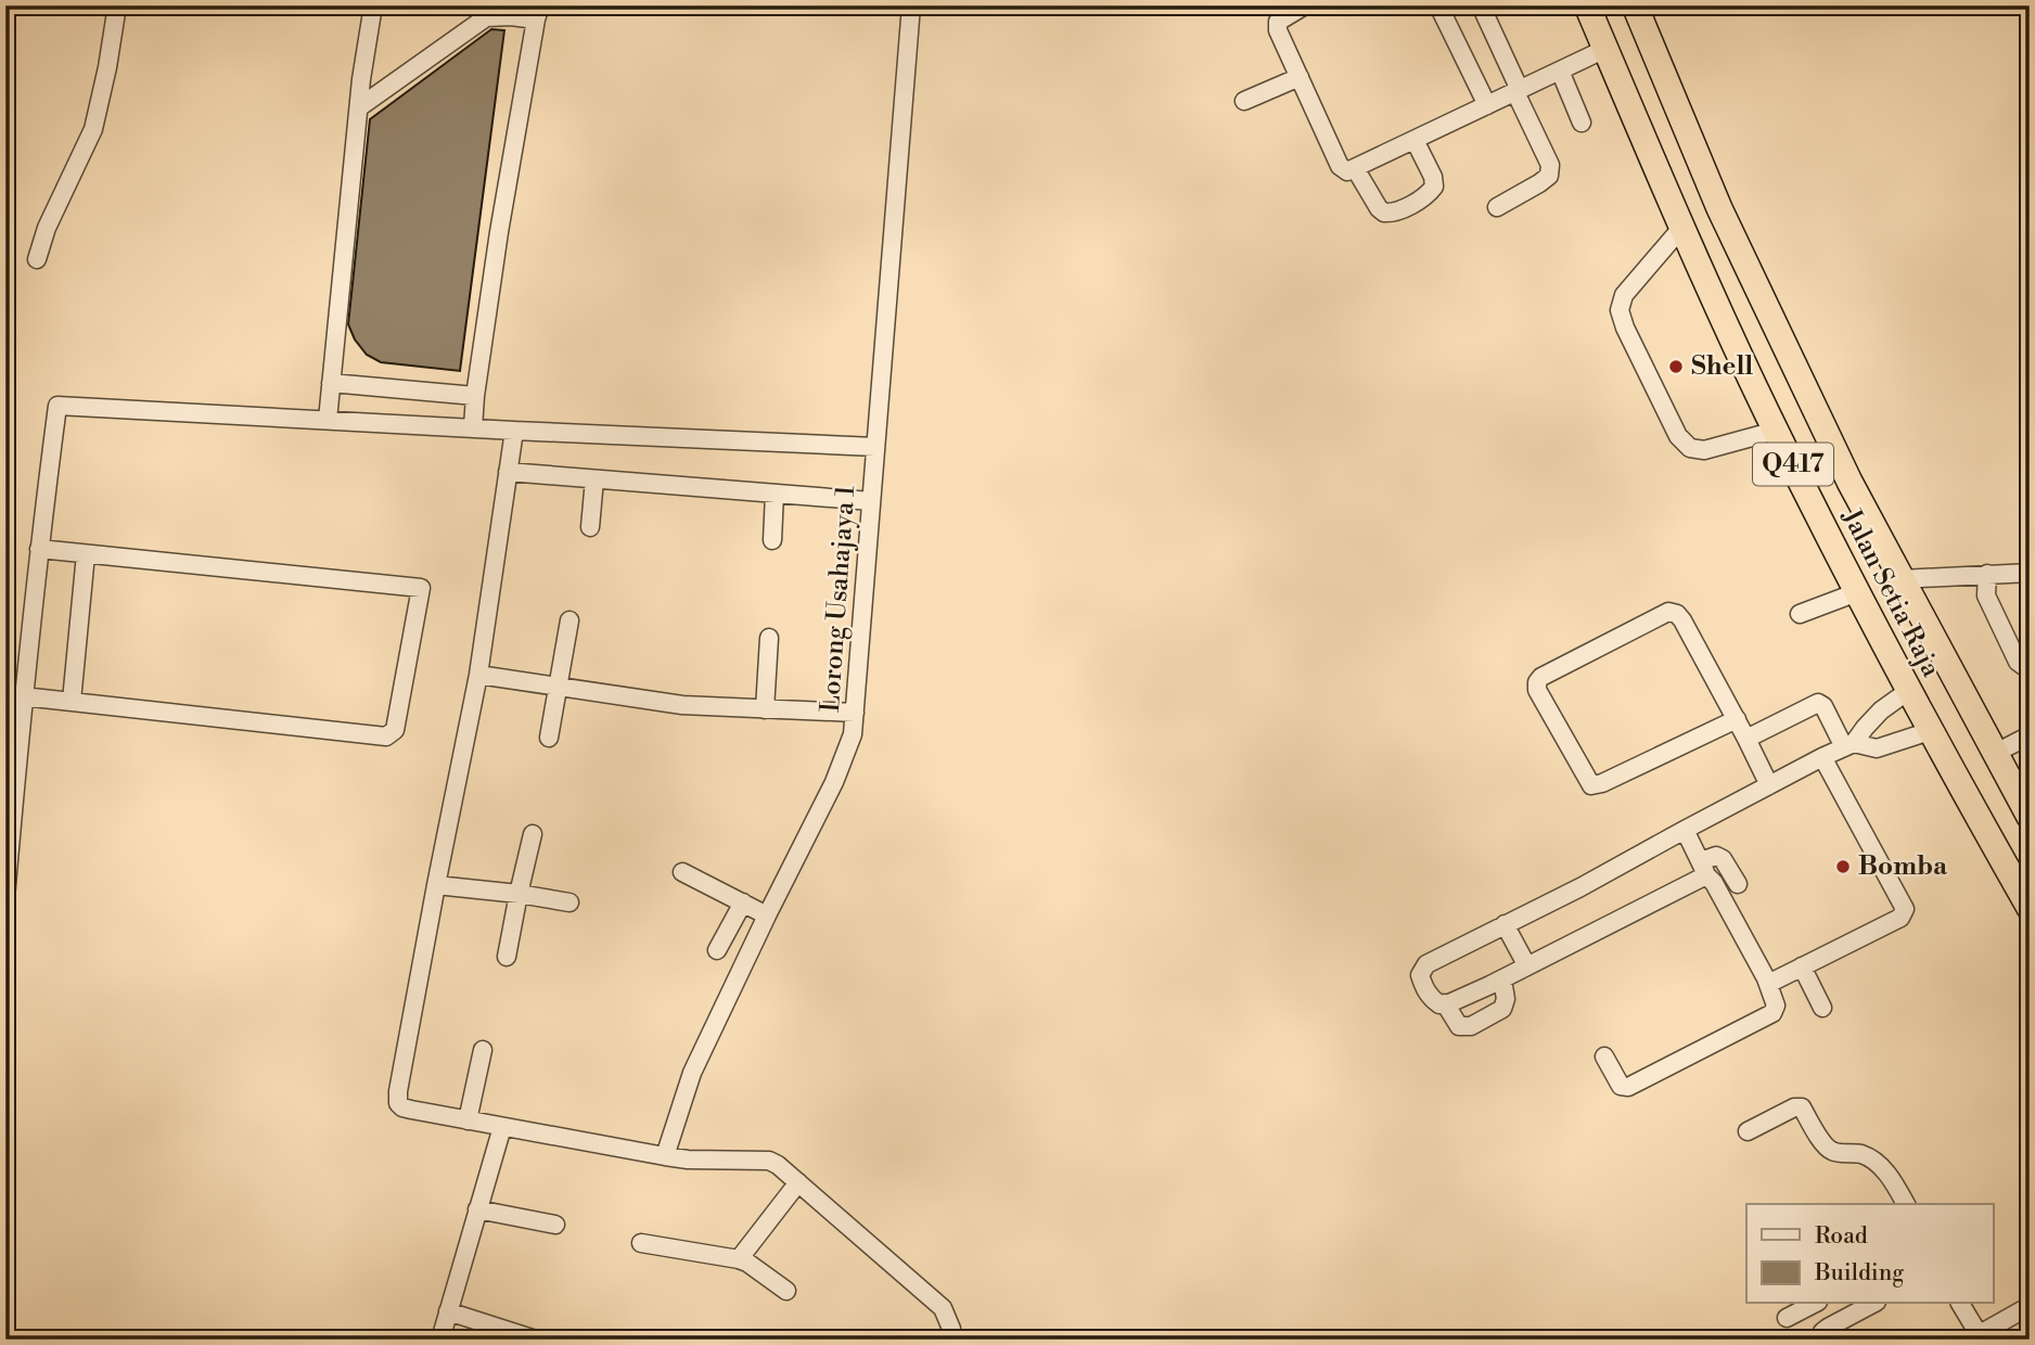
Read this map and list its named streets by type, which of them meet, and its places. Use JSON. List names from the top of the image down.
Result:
{
  "streets": {
    "highway": ["Q417", "Jalan Setia Raja"],
    "street": ["Lorong Usahajaya 1"]
  },
  "places": ["Shell", "Bomba"],
  "legend": ["Road", "Building"]
}
